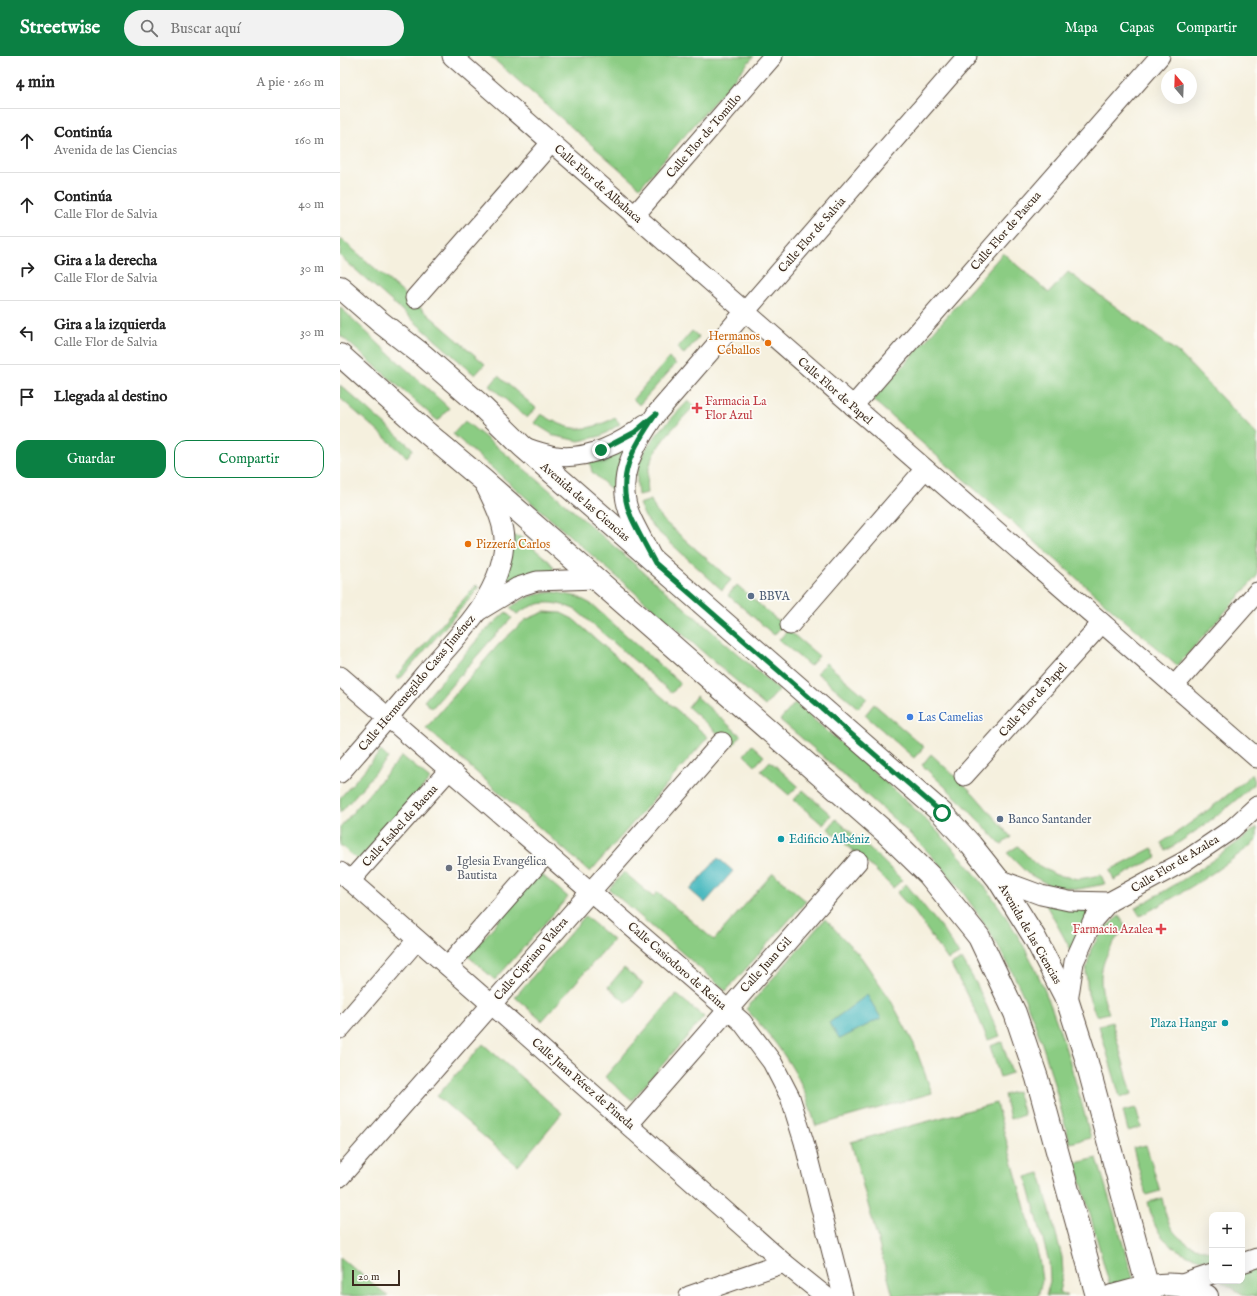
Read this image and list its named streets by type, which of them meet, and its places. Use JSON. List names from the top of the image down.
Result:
{
  "streets": {
    "main road": ["Avenida de las Ciencias"],
    "street": [
      "Calle Flor de Tomillo",
      "Calle Flor de Albahaca",
      "Calle Flor de Pascua",
      "Calle Flor de Salvia",
      "Calle Flor de Papel",
      "Calle Hermenegildo Casas Jiménez",
      "Calle Isabel de Baena",
      "Calle Flor de Azalea",
      "Calle Cipriano Valera",
      "Calle Juan Gil",
      "Calle Casiodoro de Reina",
      "Calle Juan Pérez de Pineda"
    ]
  },
  "crossings": [
    ["Calle Flor de Tomillo", "Calle Flor de Albahaca"],
    ["Calle Flor de Albahaca", "Calle Flor de Salvia"],
    ["Calle Flor de Albahaca", "Calle Flor de Papel"],
    ["Calle Flor de Pascua", "Calle Flor de Papel"],
    ["Calle Flor de Salvia", "Calle Flor de Papel"],
    ["Calle Flor de Salvia", "Avenida de las Ciencias"],
    ["Calle Hermenegildo Casas Jiménez", "Calle Casiodoro de Reina"],
    ["Calle Isabel de Baena", "Calle Casiodoro de Reina"],
    ["Calle Isabel de Baena", "Calle Juan Pérez de Pineda"],
    ["Calle Cipriano Valera", "Calle Casiodoro de Reina"],
    ["Calle Cipriano Valera", "Calle Juan Pérez de Pineda"],
    ["Calle Juan Gil", "Calle Casiodoro de Reina"],
    ["Calle Juan Gil", "Calle Juan Pérez de Pineda"]
  ],
  "places": {
    "other": [
      "Hermanos Ceballos",
      "Pizzería Carlos",
      "BBVA",
      "Las Camelias",
      "Banco Santander",
      "Edificio Albéniz",
      "Iglesia Evangélica Bautista",
      "Plaza Hangar"
    ],
    "health": ["Farmacia La Flor Azul", "Farmacia Azalea"]
  },
  "scale_bar": "20 m",
  "north": "top",
  "page": {
    "header": "Streetwise",
    "search": "Buscar aquí",
    "nav": ["Mapa", "Capas", "Compartir"],
    "heading": ["4 min", "A pie · 260 m"],
    "list": [
      ["Continúa", "Avenida de las Ciencias", "160 m"],
      ["Continúa", "Calle Flor de Salvia", "40 m"],
      ["Gira a la derecha", "Calle Flor de Salvia", "30 m"],
      ["Gira a la izquierda", "Calle Flor de Salvia", "30 m"],
      "Llegada al destino"
    ],
    "buttons": ["Guardar", "Compartir"],
    "map_buttons": ["+", "−"],
    "scale": "20 m"
  }
}
